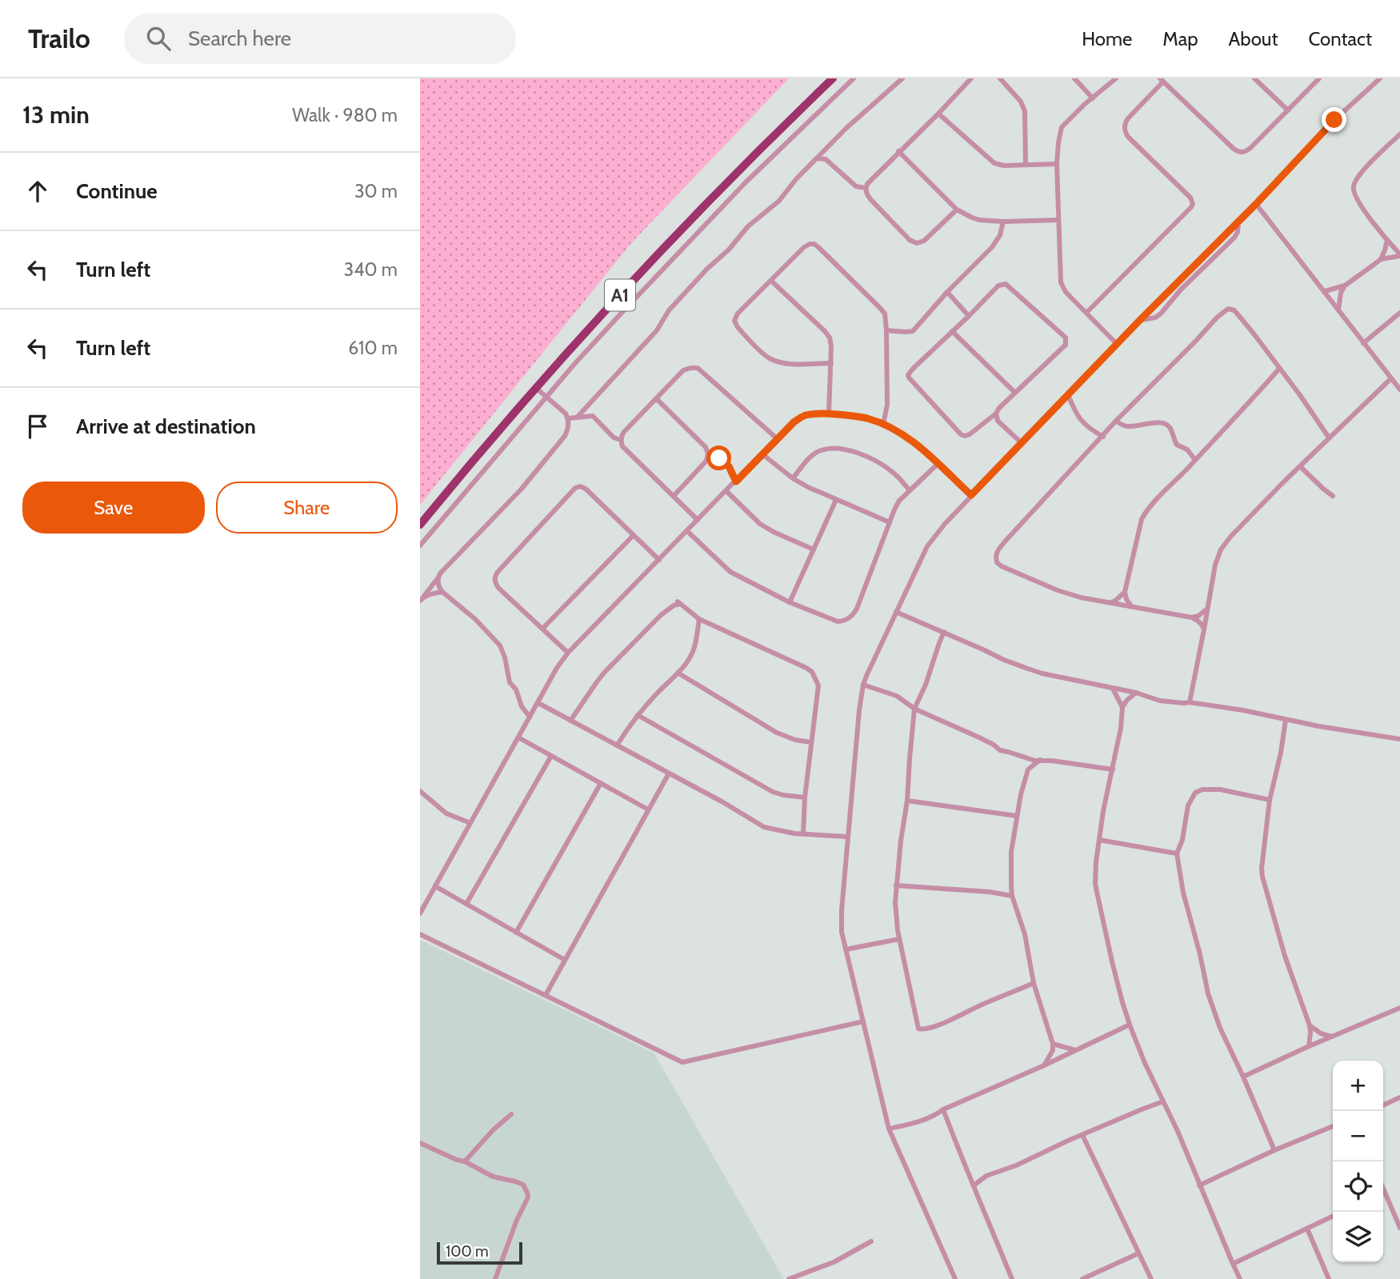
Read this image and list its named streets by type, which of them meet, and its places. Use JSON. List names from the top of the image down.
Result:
{
  "streets": {
    "highway": ["A1"]
  },
  "scale_bar": "100 m",
  "page": {
    "header": "Trailo",
    "search": "Search here",
    "nav": [
      "Home",
      "Map",
      "About",
      "Contact"
    ],
    "heading": ["13 min", "Walk · 980 m"],
    "list": [
      ["Continue", "30 m"],
      ["Turn left", "340 m"],
      ["Turn left", "610 m"],
      "Arrive at destination"
    ],
    "buttons": ["Save", "Share"],
    "map_buttons": ["+", "−"],
    "scale": "100 m"
  }
}
